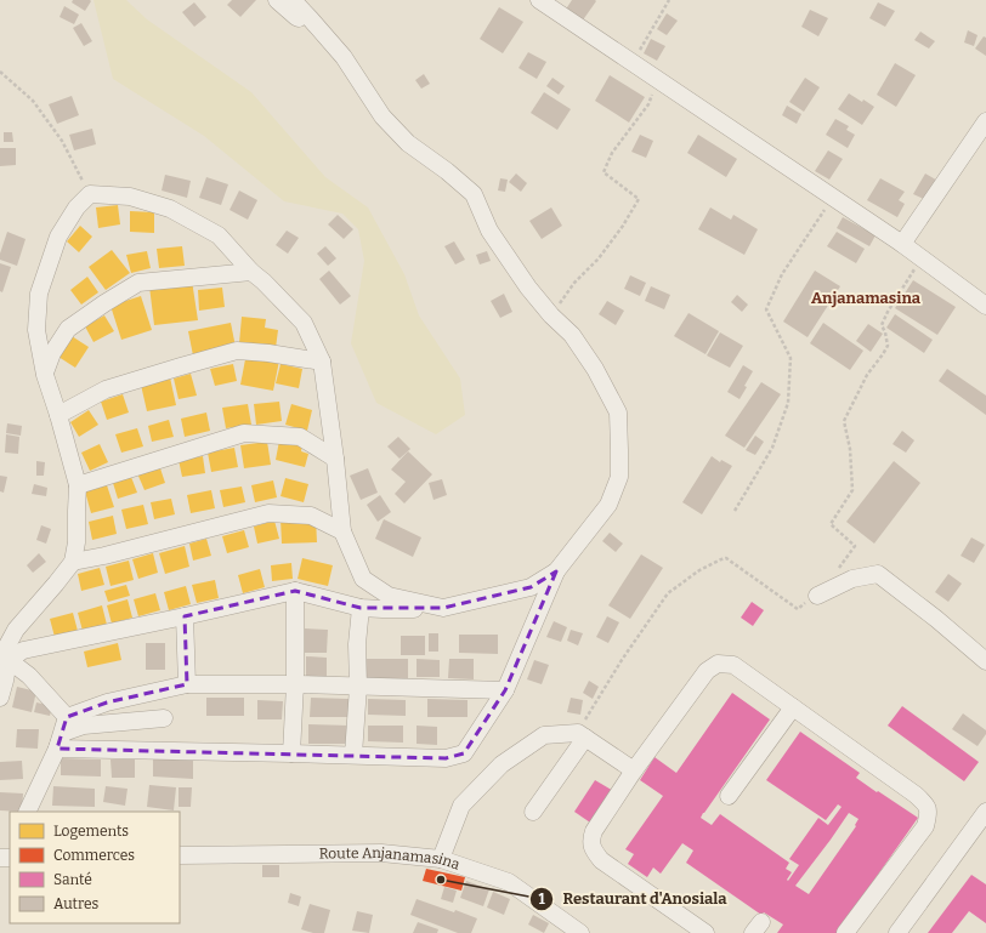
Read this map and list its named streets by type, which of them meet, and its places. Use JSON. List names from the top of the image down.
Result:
{
  "streets": {
    "street": ["Route Anjanamasina"]
  },
  "districts": ["Anjanamasina"],
  "places": ["Restaurant d'Anosiala"],
  "legend": [
    "Logements",
    "Commerces",
    "Santé",
    "Autres"
  ]
}
